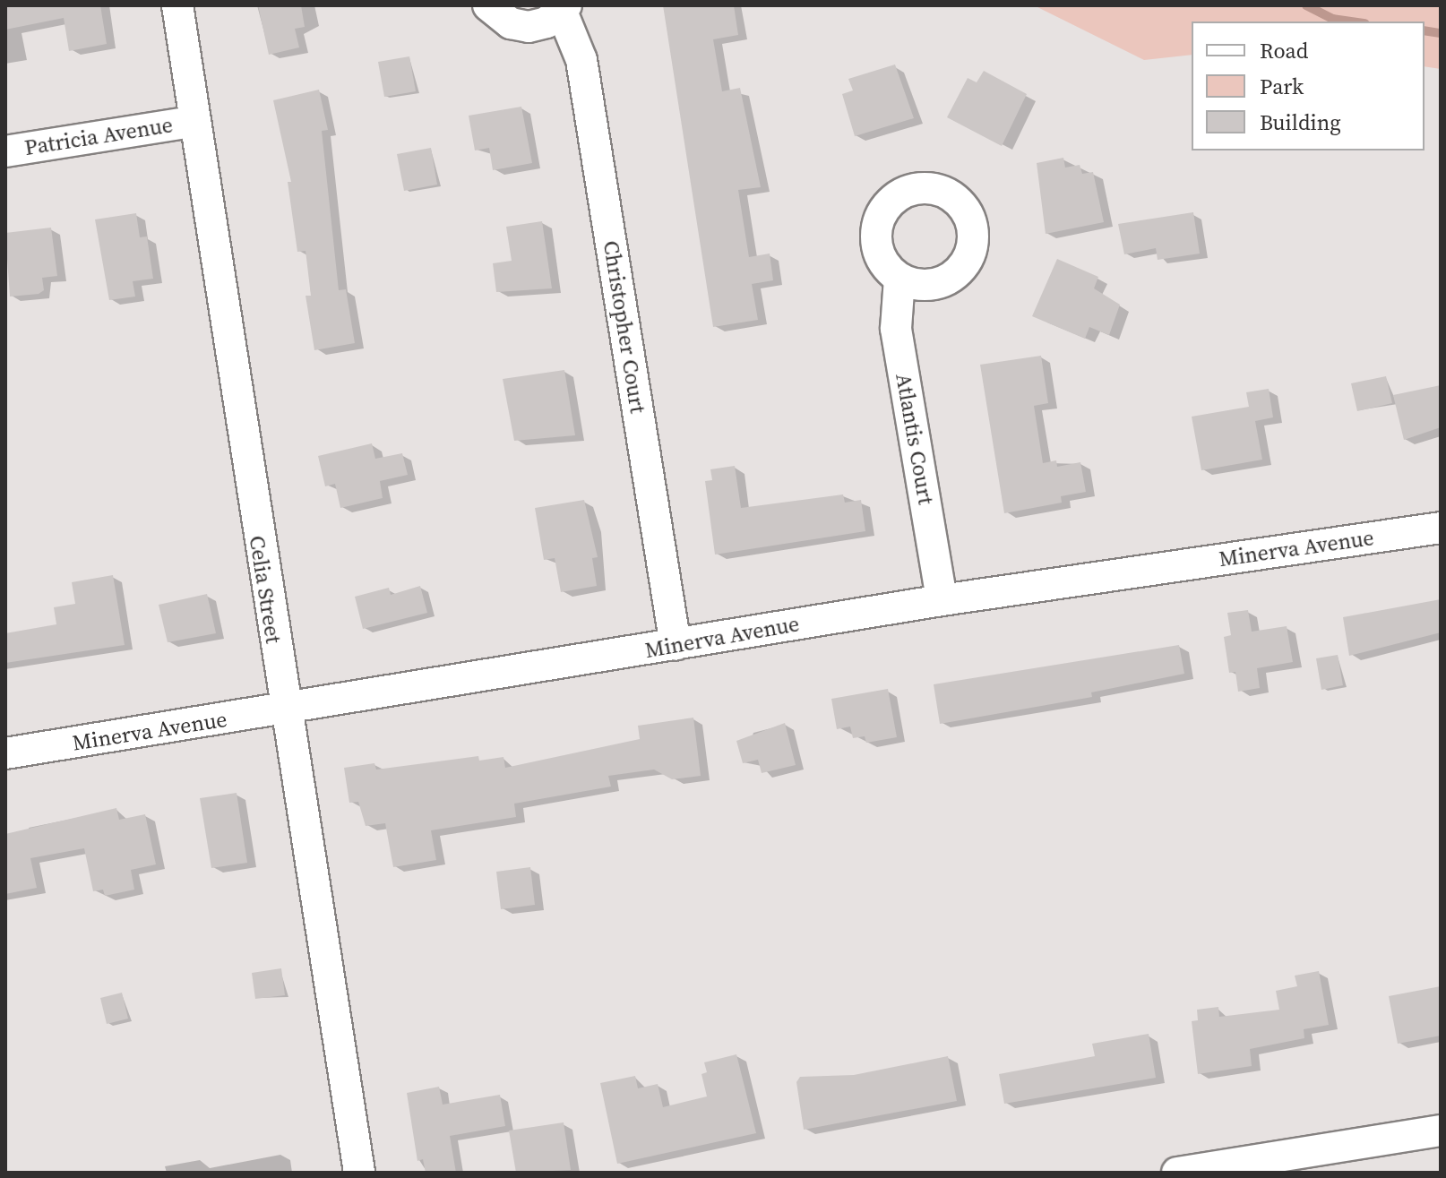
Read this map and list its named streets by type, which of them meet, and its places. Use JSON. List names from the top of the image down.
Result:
{
  "streets": {
    "street": [
      "Patricia Avenue",
      "Christopher Court",
      "Atlantis Court",
      "Minerva Avenue",
      "Celia Street"
    ]
  },
  "crossings": [
    ["Patricia Avenue", "Celia Street"],
    ["Christopher Court", "Minerva Avenue"],
    ["Atlantis Court", "Minerva Avenue"],
    ["Minerva Avenue", "Celia Street"]
  ],
  "legend": ["Road", "Park", "Building"]
}
